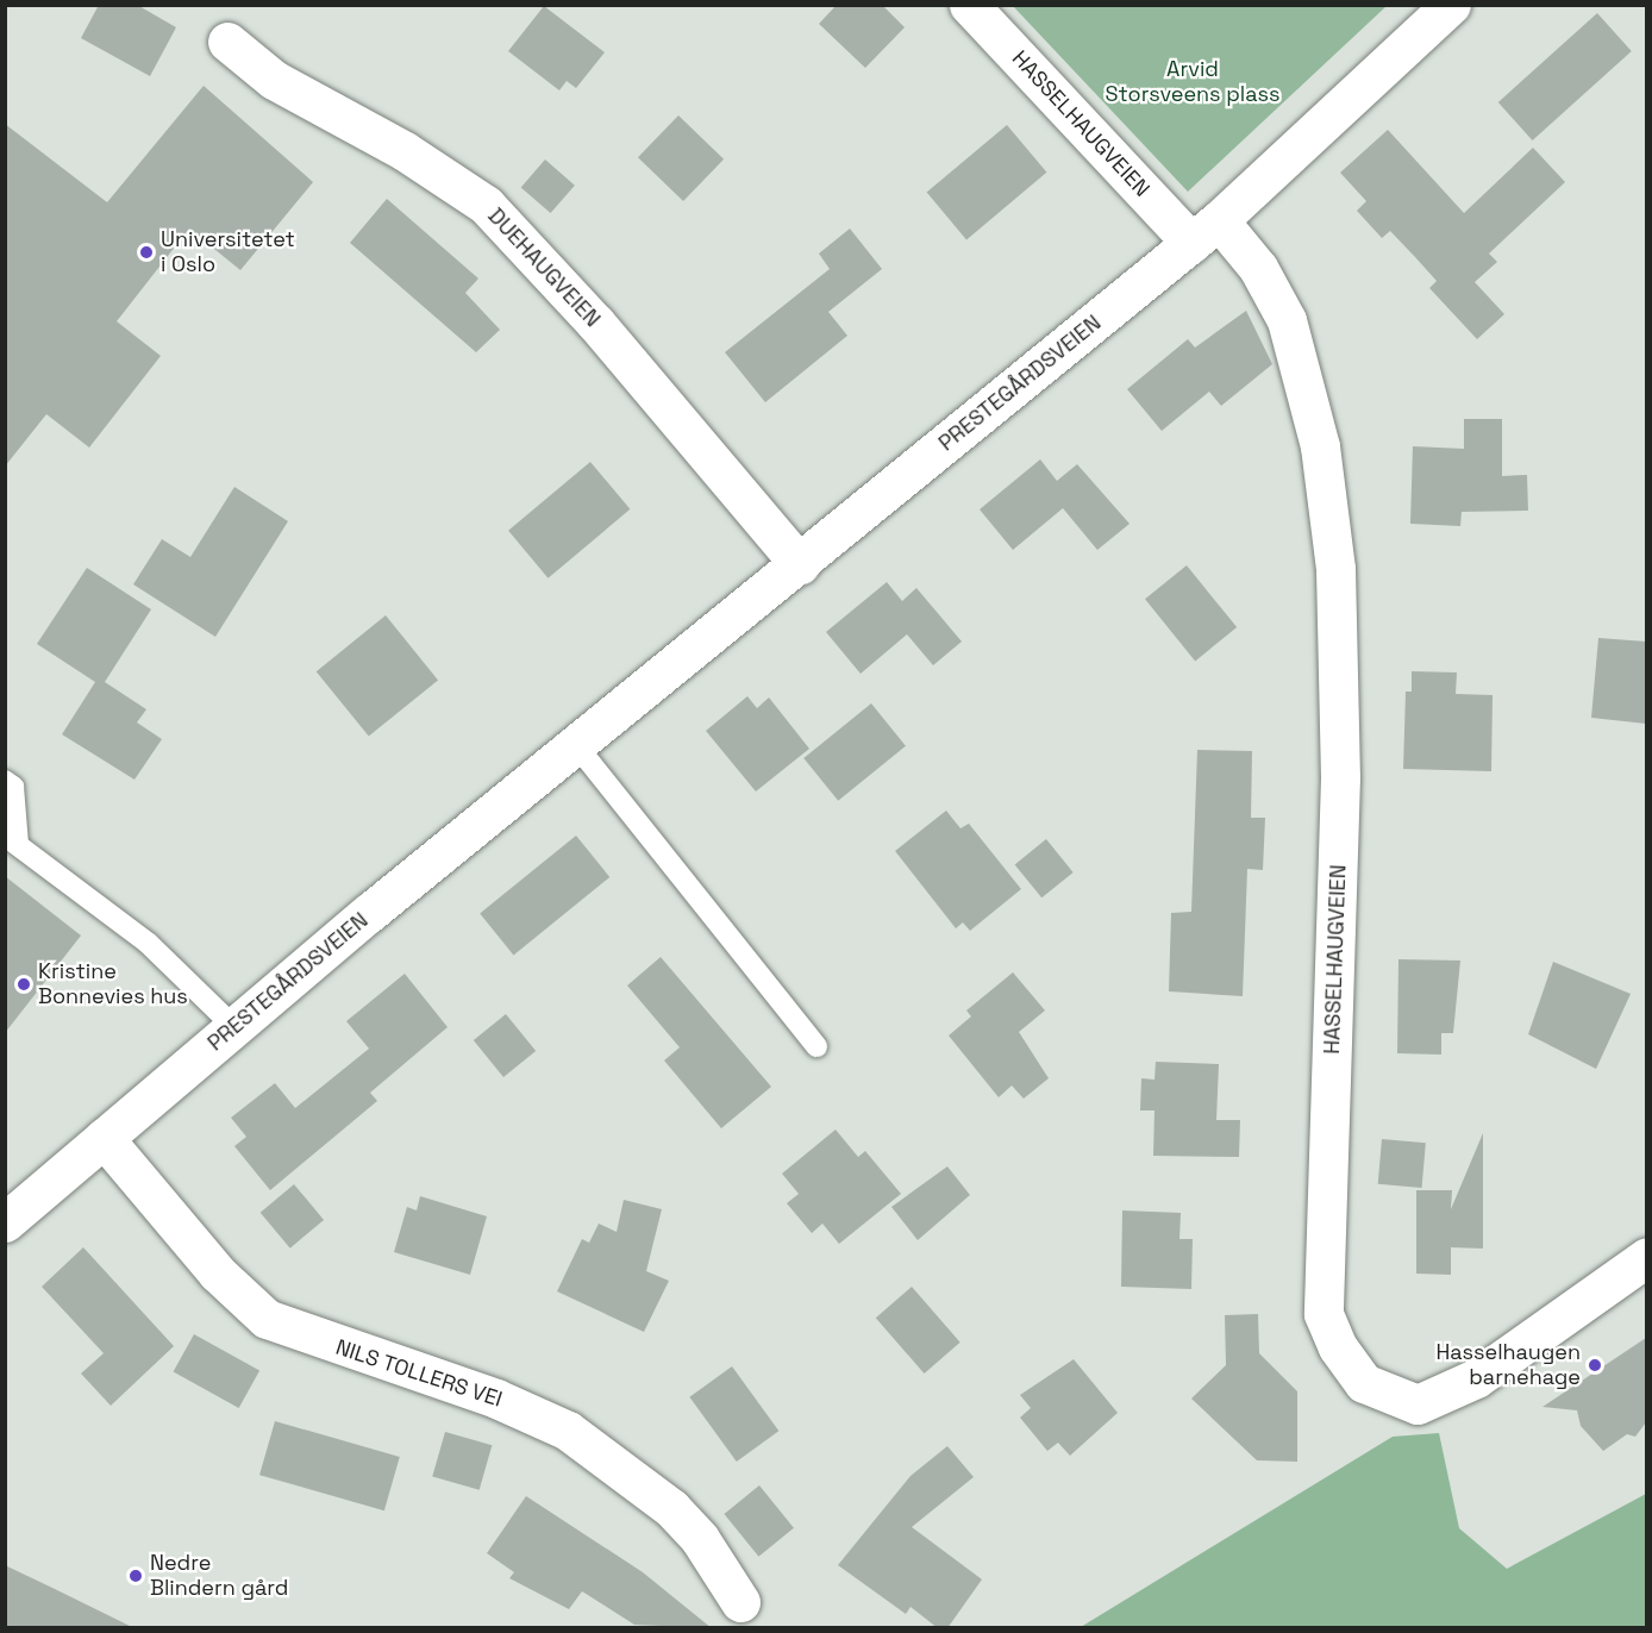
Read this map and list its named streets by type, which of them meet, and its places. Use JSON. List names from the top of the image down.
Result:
{
  "streets": {
    "street": [
      "HASSELHAUGVEIEN",
      "DUEHAUGVEIEN",
      "PRESTEGÅRDSVEIEN",
      "NILS TOLLERS VEI"
    ]
  },
  "crossings": [
    ["HASSELHAUGVEIEN", "PRESTEGÅRDSVEIEN"],
    ["DUEHAUGVEIEN", "PRESTEGÅRDSVEIEN"],
    ["PRESTEGÅRDSVEIEN", "NILS TOLLERS VEI"]
  ],
  "parks": ["Arvid Storsveens plass"],
  "places": [
    "Universitetet i Oslo",
    "Kristine Bonnevies hus",
    "Hasselhaugen barnehage",
    "Nedre Blindern gård"
  ]
}
